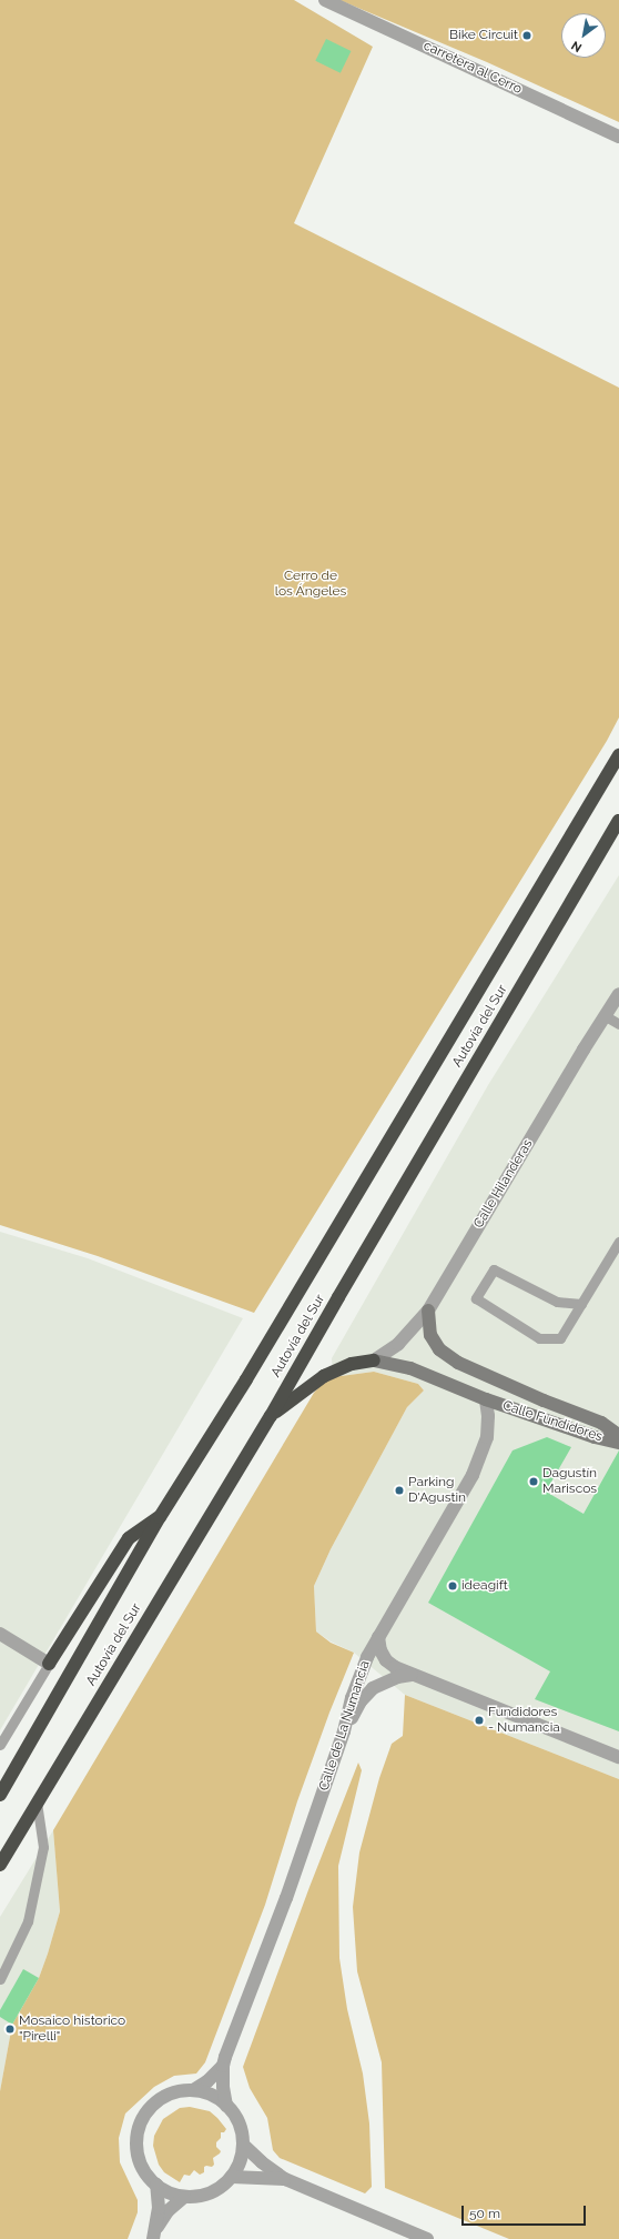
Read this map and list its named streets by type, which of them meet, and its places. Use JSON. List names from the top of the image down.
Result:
{
  "streets": {
    "highway": ["Autovía del Sur"],
    "street": [
      "carretera al Cerro",
      "Calle Hilanderas",
      "Calle Fundidores",
      "Calle de La Numancia"
    ]
  },
  "crossings": [
    ["Calle Hilanderas", "Calle Fundidores"],
    ["Calle Fundidores", "Calle de La Numancia"]
  ],
  "parks": ["Cerro de los Ángeles"],
  "places": [
    "Bike Circuit",
    "Dagustín Mariscos",
    "Parking D'Agustin",
    "ideagift",
    "Fundidores - Numancia",
    "Mosaico historico \"Pirelli\""
  ],
  "scale_bar": "50 m",
  "north": "bottom left"
}
